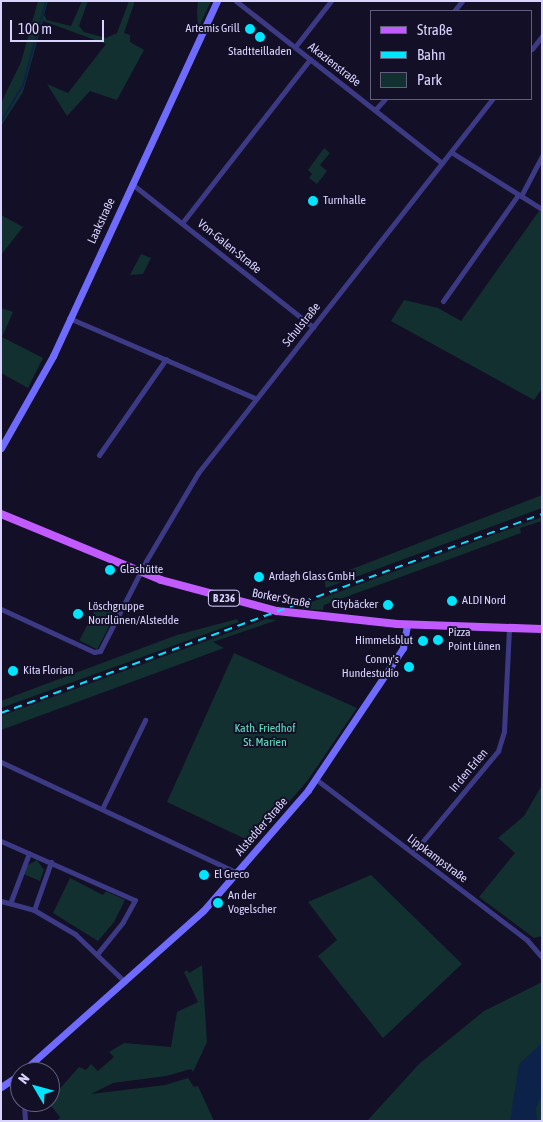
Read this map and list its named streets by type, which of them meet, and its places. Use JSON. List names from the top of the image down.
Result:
{
  "streets": {
    "main road": ["B 236", "Borker Straße"],
    "street": [
      "Akazienstraße",
      "Laakstraße",
      "Von-Galen-Straße",
      "Schulstraße",
      "In den Erlen",
      "Alstedder Straße",
      "Lippkampstraße"
    ]
  },
  "crossings": [
    ["Akazienstraße", "Schulstraße"],
    ["Laakstraße", "Von-Galen-Straße"],
    ["Von-Galen-Straße", "Schulstraße"],
    ["Schulstraße", "Borker Straße"],
    ["Borker Straße", "In den Erlen"],
    ["Borker Straße", "Alstedder Straße"],
    ["In den Erlen", "Lippkampstraße"],
    ["Alstedder Straße", "Lippkampstraße"]
  ],
  "parks": ["Kath. Friedhof St. Marien"],
  "places": [
    "Artemis Grill",
    "Stadtteilladen",
    "Turnhalle",
    "Glashütte",
    "Ardagh Glass GmbH",
    "ALDI Nord",
    "Citybäcker",
    "Löschgruppe Nordlünen/Alstedde",
    "Pizza Point Lünen",
    "Himmelsblut",
    "Conny's Hundestudio",
    "Kita Florian",
    "El Greco",
    "An der Vogelscher"
  ],
  "legend": ["Straße", "Bahn", "Park"],
  "scale_bar": "100 m",
  "north": "top left"
}
